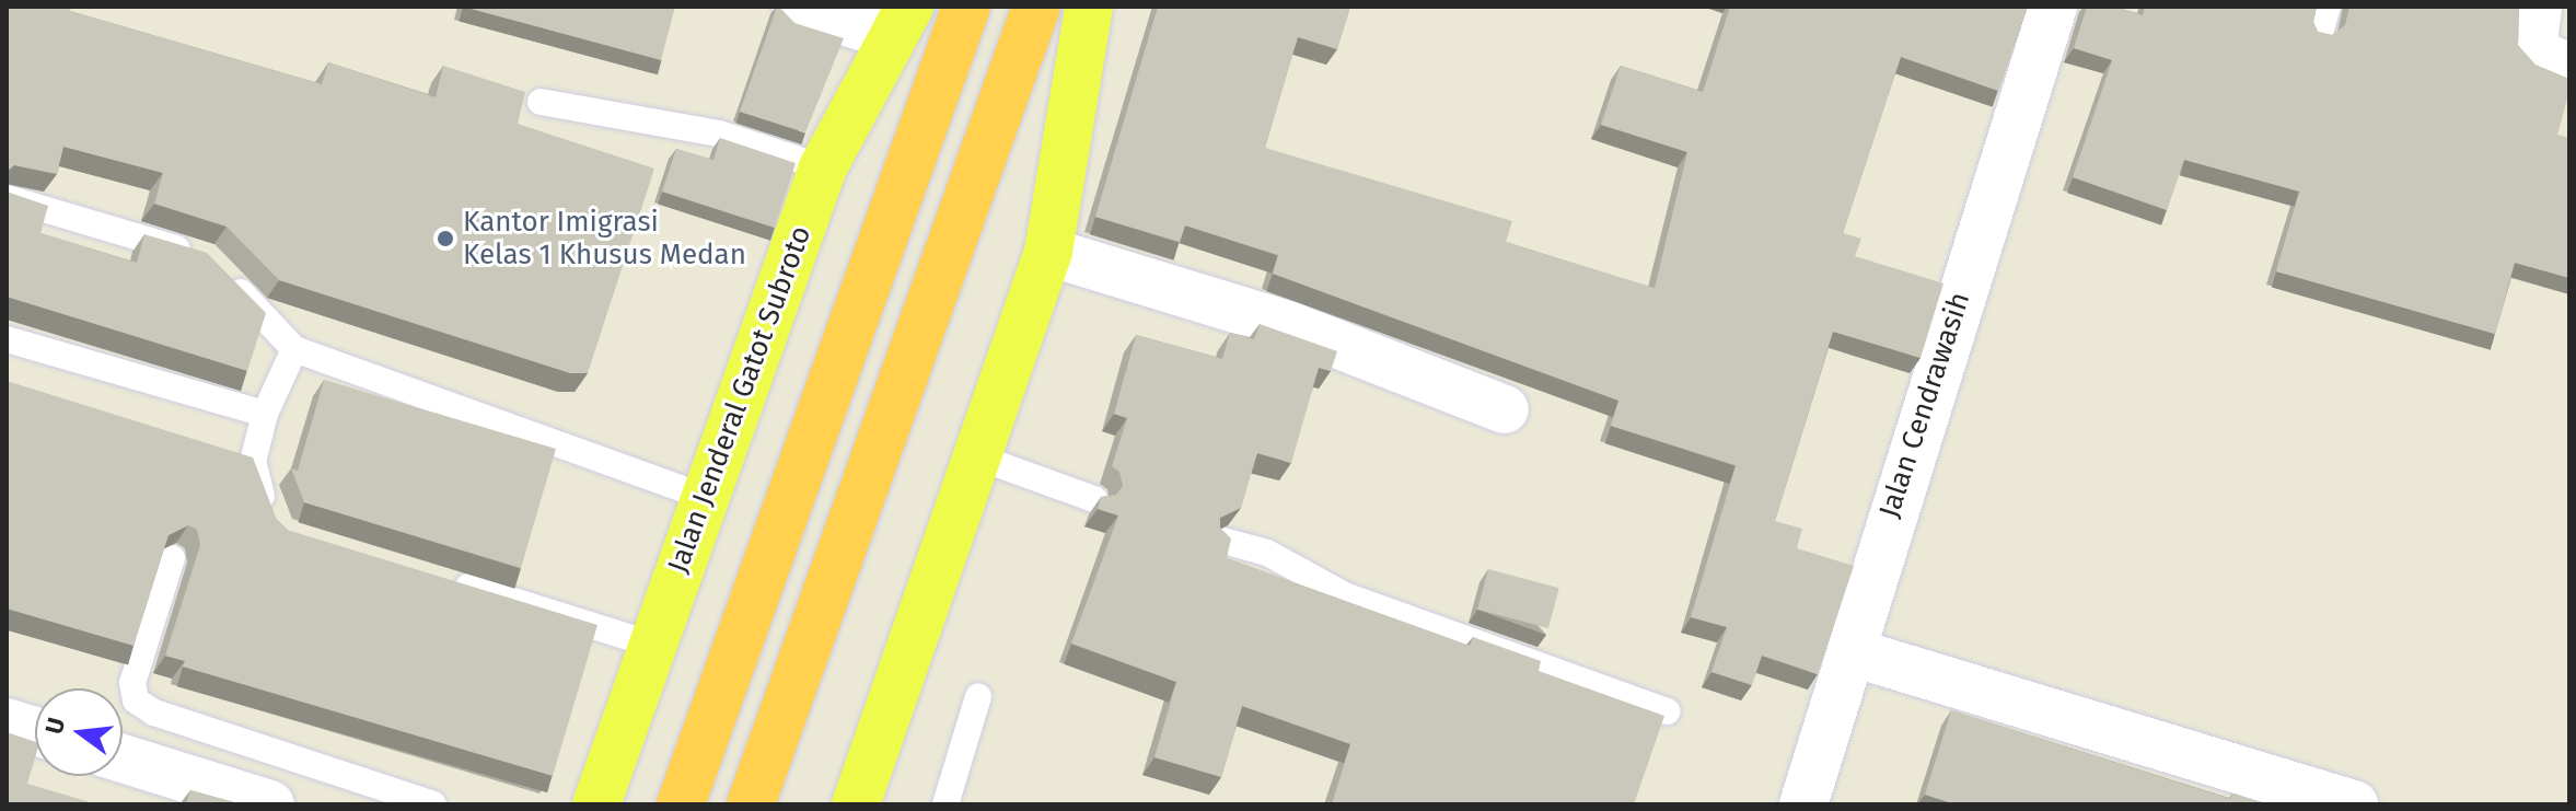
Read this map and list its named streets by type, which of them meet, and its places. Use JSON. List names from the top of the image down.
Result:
{
  "streets": {
    "main road": ["Jalan Jenderal Gatot Subroto"],
    "street": ["Jalan Cendrawasih"]
  },
  "places": ["Kantor Imigrasi Kelas 1 Khusus Medan"],
  "north": "left"
}
